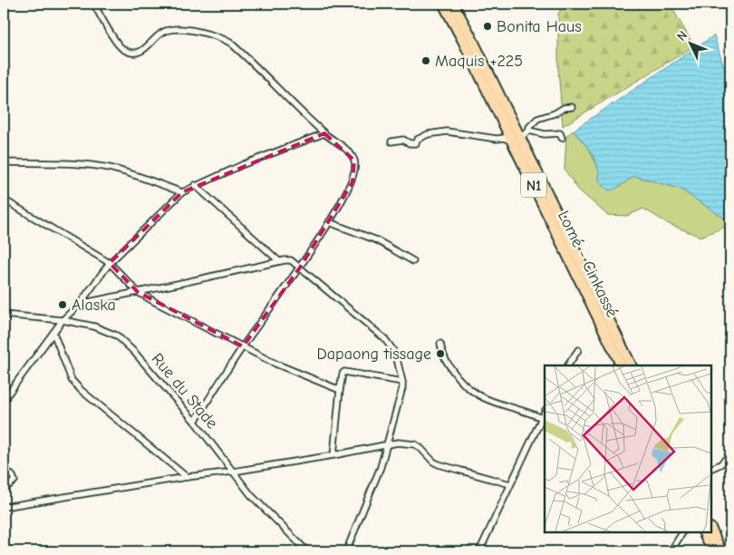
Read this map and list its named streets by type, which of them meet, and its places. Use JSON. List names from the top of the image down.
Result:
{
  "streets": {
    "highway": ["N1", "Lomé - Cinkassé"],
    "street": ["Rue du Stade"]
  },
  "places": [
    "Bonita Haus",
    "Maquis +225",
    "Alaska",
    "Dapaong tissage"
  ],
  "north": "top left"
}
